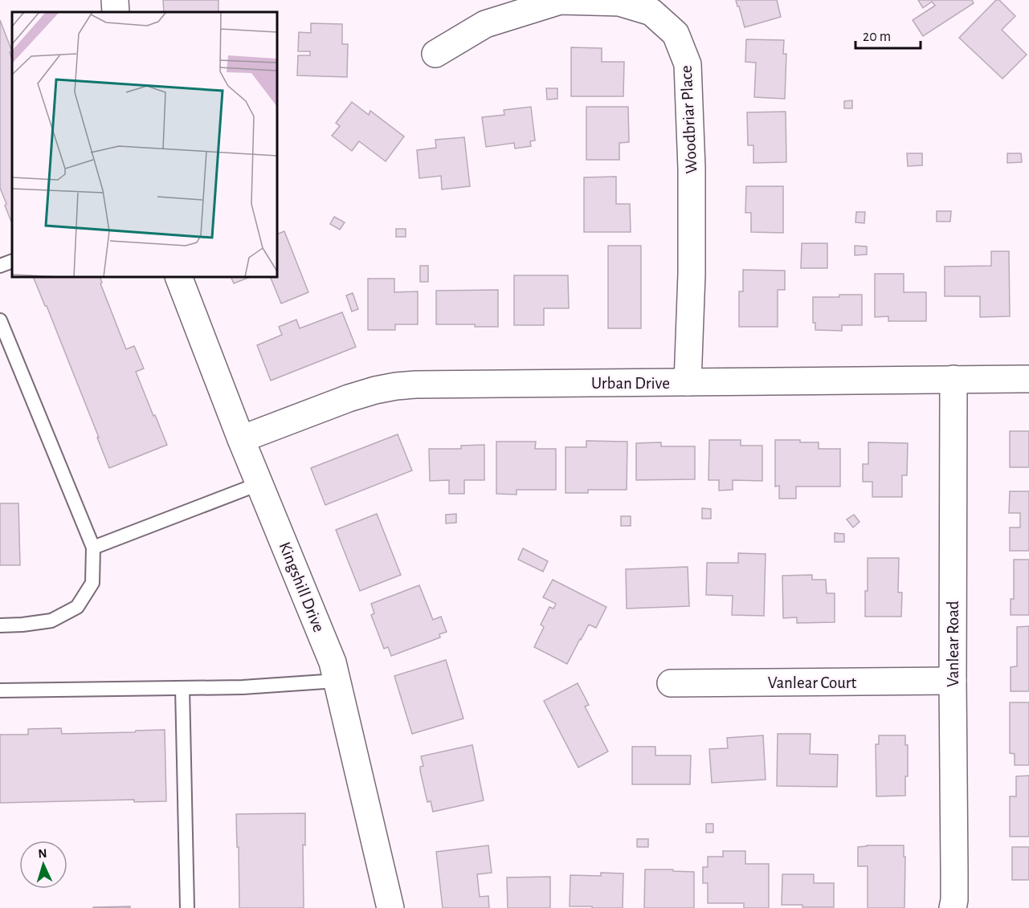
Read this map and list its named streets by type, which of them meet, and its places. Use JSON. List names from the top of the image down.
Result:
{
  "streets": {
    "street": [
      "Woodbriar Place",
      "Urban Drive",
      "Kingshill Drive",
      "Vanlear Road",
      "Vanlear Court"
    ]
  },
  "crossings": [
    ["Woodbriar Place", "Urban Drive"],
    ["Urban Drive", "Kingshill Drive"],
    ["Urban Drive", "Vanlear Road"],
    ["Vanlear Road", "Vanlear Court"]
  ],
  "scale_bar": "20 m",
  "north": "top"
}
